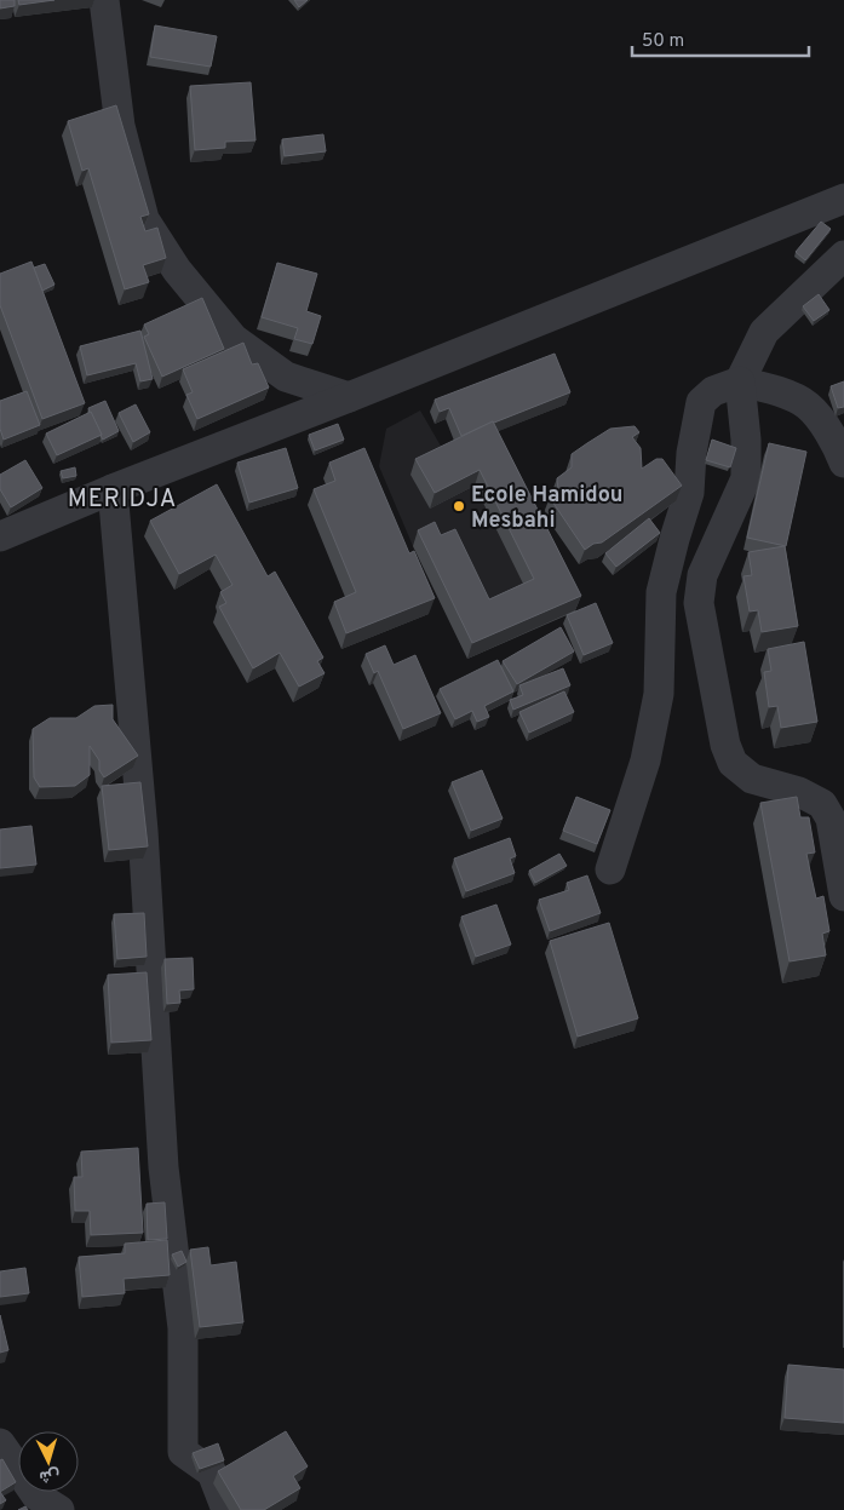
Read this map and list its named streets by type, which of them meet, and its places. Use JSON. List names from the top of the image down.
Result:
{
  "districts": ["MERIDJA"],
  "places": ["Ecole Hamidou Mesbahi"],
  "scale_bar": "50 m",
  "north": "bottom"
}
